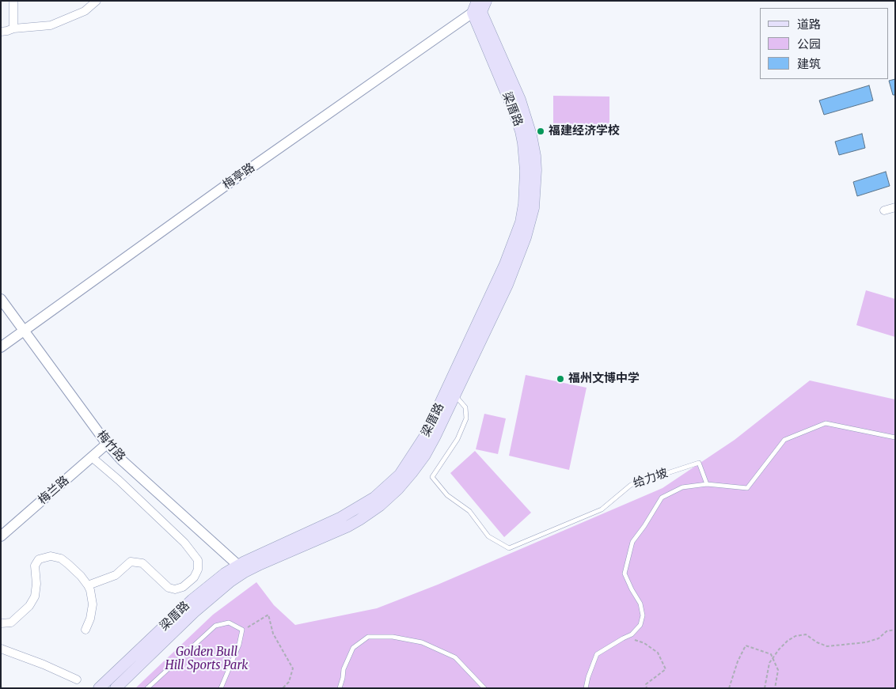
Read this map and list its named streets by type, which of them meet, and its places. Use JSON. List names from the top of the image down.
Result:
{
  "streets": {
    "main road": ["梁厝路"],
    "street": ["梅亭路", "梅竹路", "梅兰路"],
    "lane": ["给力坡"]
  },
  "crossings": [
    ["梁厝路", "梅亭路"],
    ["梁厝路", "梅竹路"],
    ["梁厝路", "给力坡"],
    ["梅亭路", "梅竹路"],
    ["梅竹路", "梅兰路"]
  ],
  "parks": ["Golden Bull Hill Sports Park"],
  "places": ["福建经济学校", "福州文博中学"],
  "legend": ["道路", "公园", "建筑"]
}
